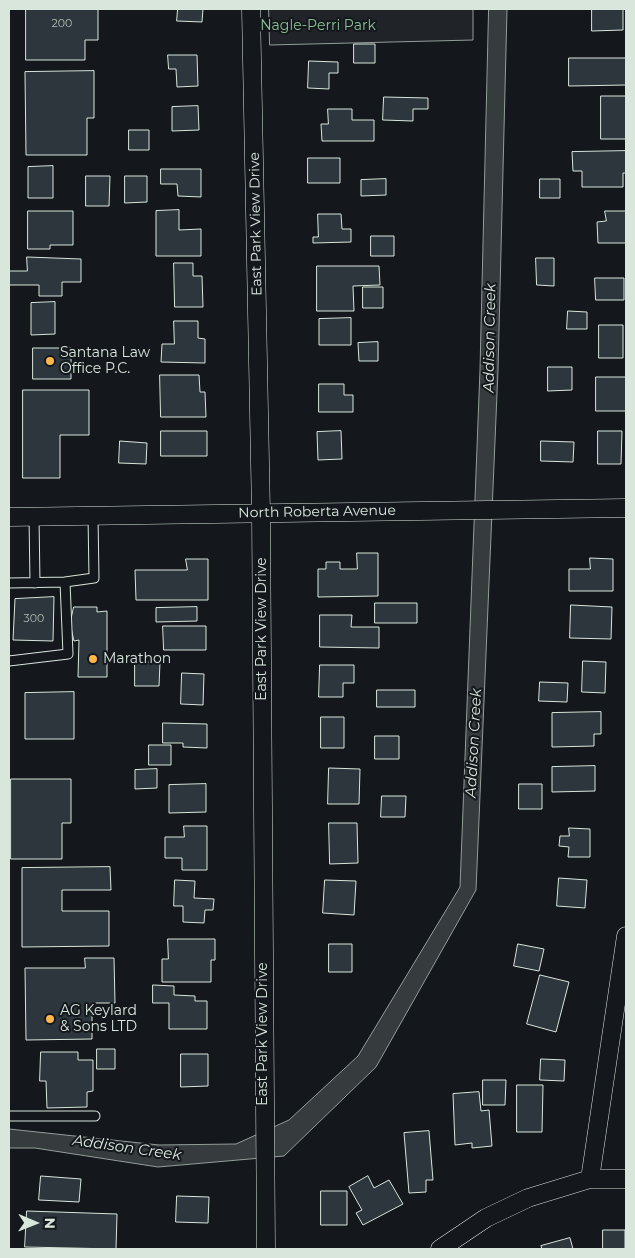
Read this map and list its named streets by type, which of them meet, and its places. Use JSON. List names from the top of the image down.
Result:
{
  "streets": {
    "street": ["East Park View Drive", "North Roberta Avenue"]
  },
  "crossings": [
    ["East Park View Drive", "North Roberta Avenue"]
  ],
  "water": ["Addison Creek"],
  "parks": ["Nagle-Perri Park"],
  "places": ["Santana Law Office P.C.", "Marathon", "AG Keylard & Sons LTD"],
  "house_numbers": ["200", "300"],
  "north": "right"
}
